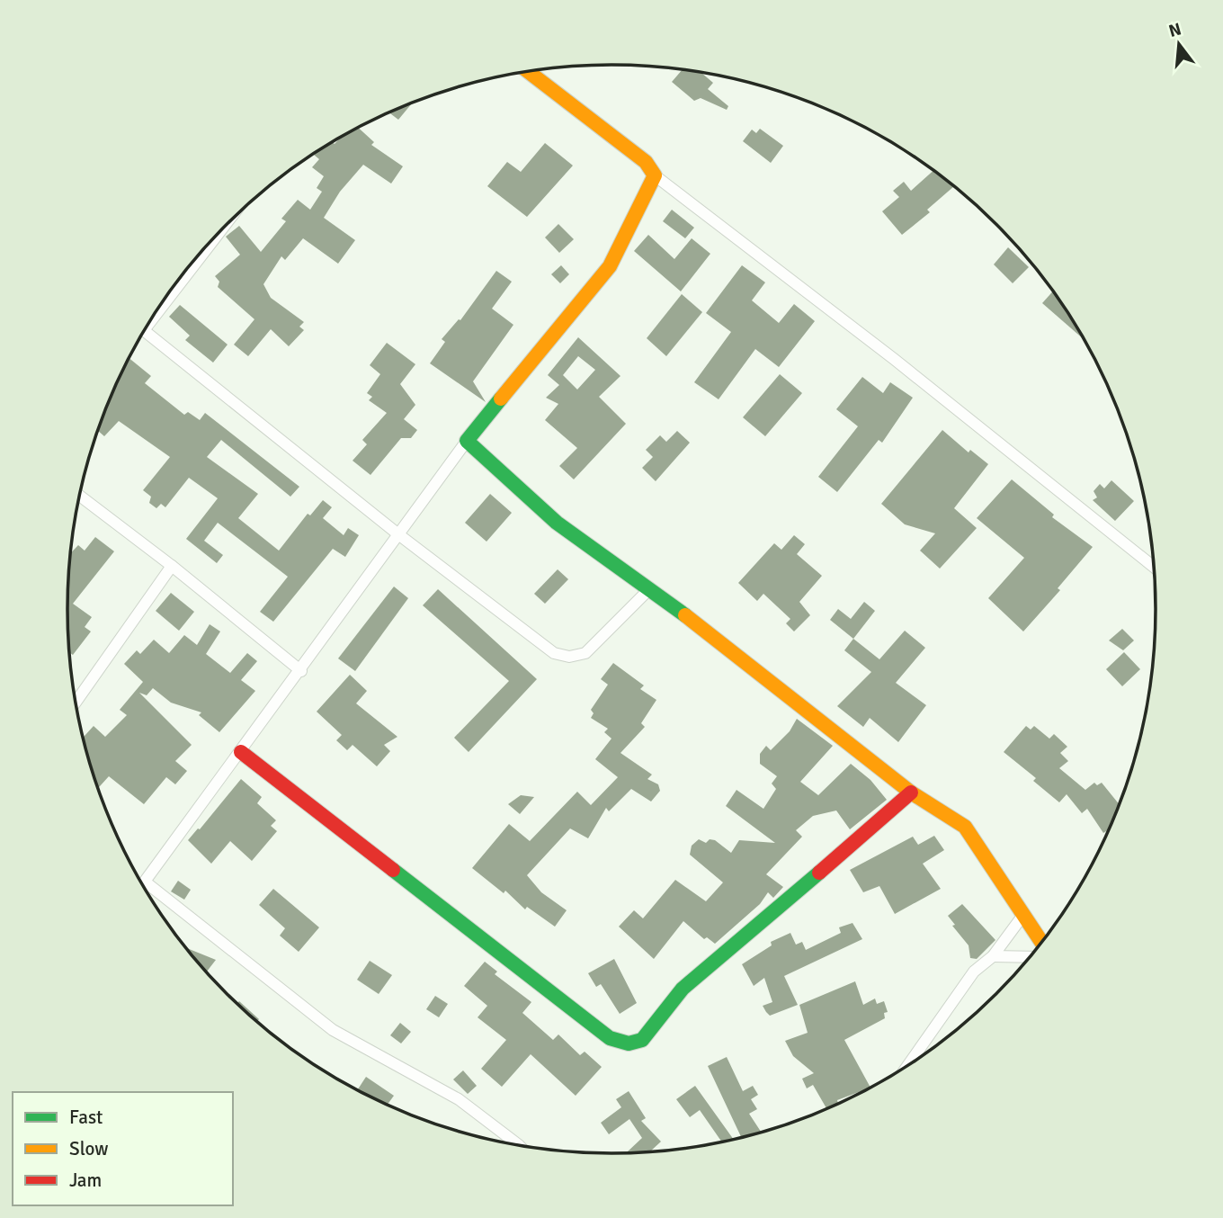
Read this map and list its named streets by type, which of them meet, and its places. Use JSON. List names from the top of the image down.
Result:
{
  "legend": ["Fast", "Slow", "Jam"],
  "north": "top"
}
